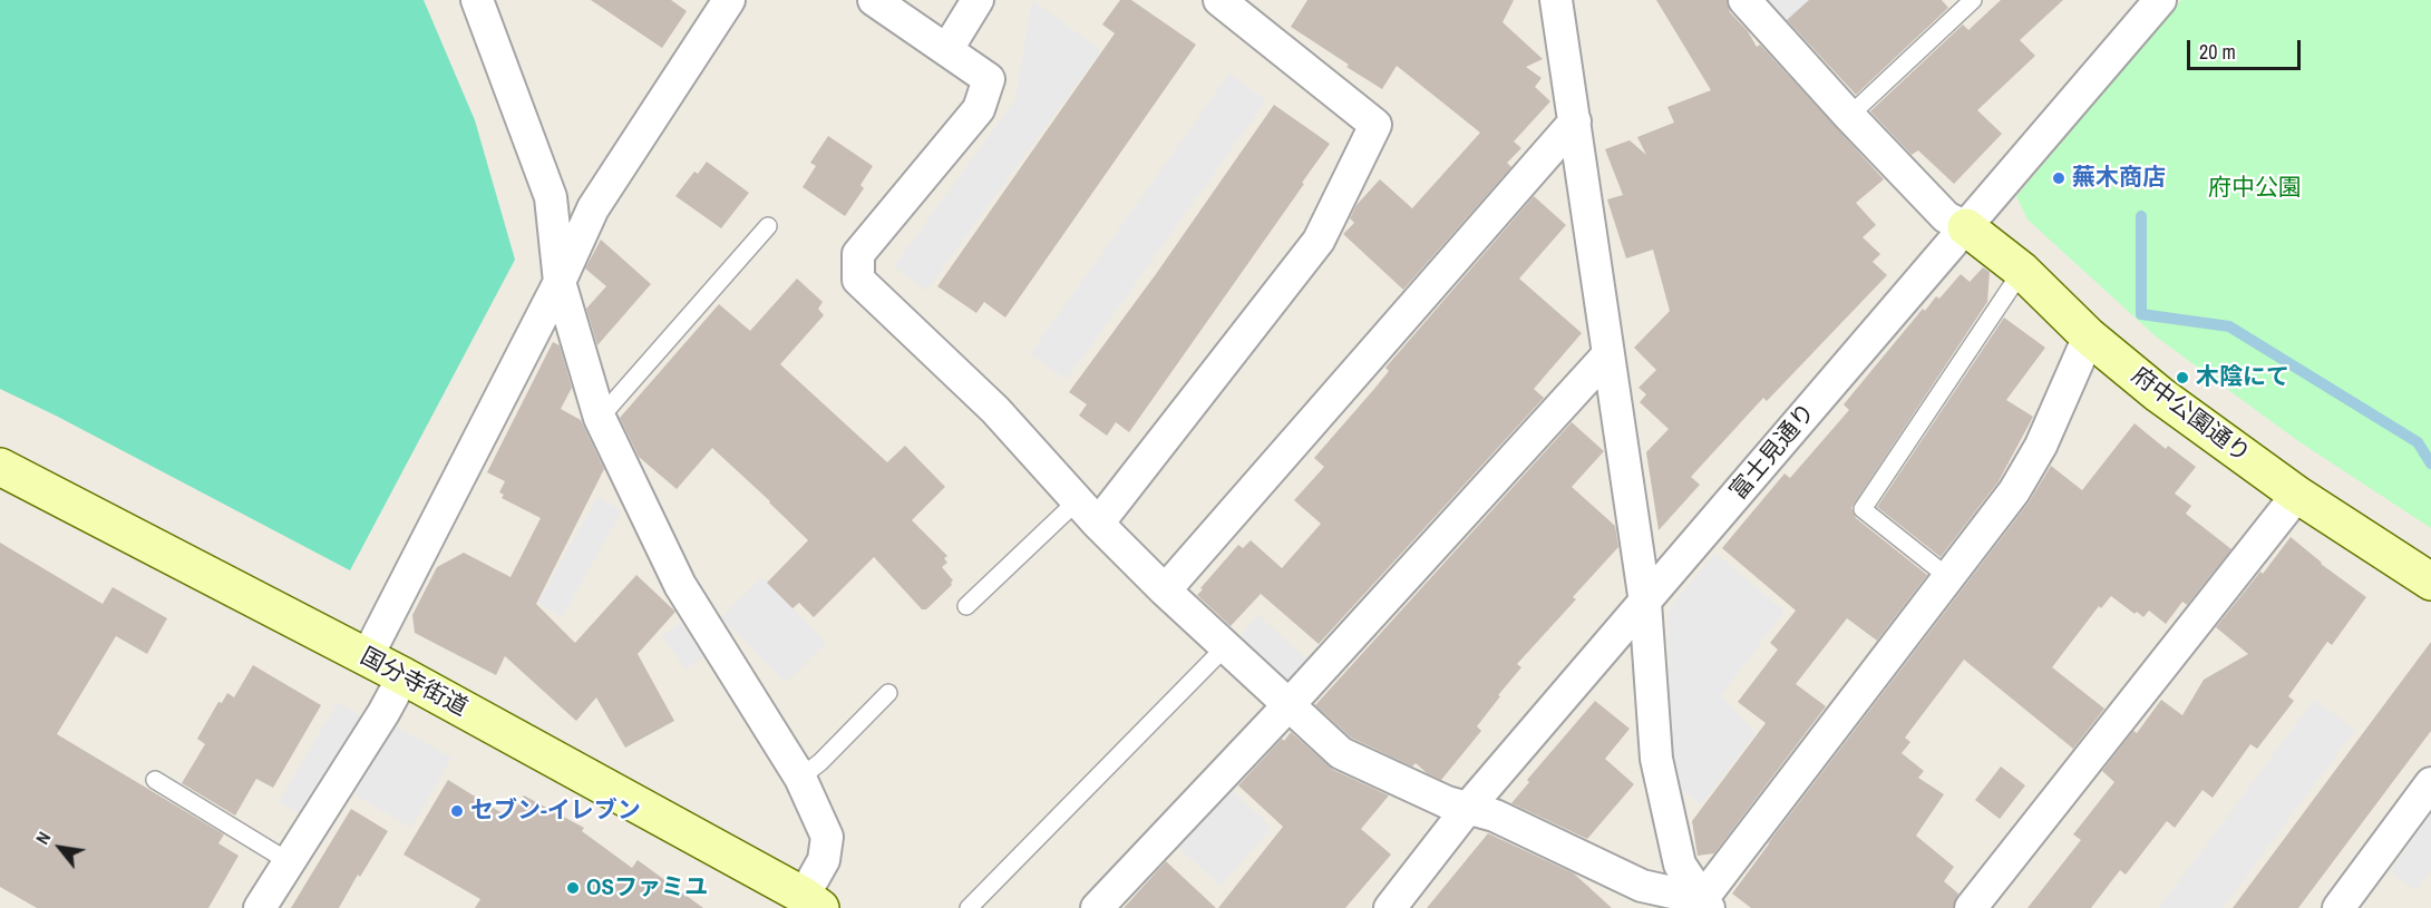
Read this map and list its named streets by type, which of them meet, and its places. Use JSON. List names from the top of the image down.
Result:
{
  "streets": {
    "main road": ["府中公園通り", "国分寺街道"],
    "street": ["富士見通り"]
  },
  "crossings": [
    ["府中公園通り", "富士見通り"]
  ],
  "parks": ["府中公園"],
  "places": [
    "蕪木商店",
    "木陰にて",
    "セブン-イレブン",
    "OSファミユ"
  ],
  "scale_bar": "20 m",
  "north": "top left"
}
